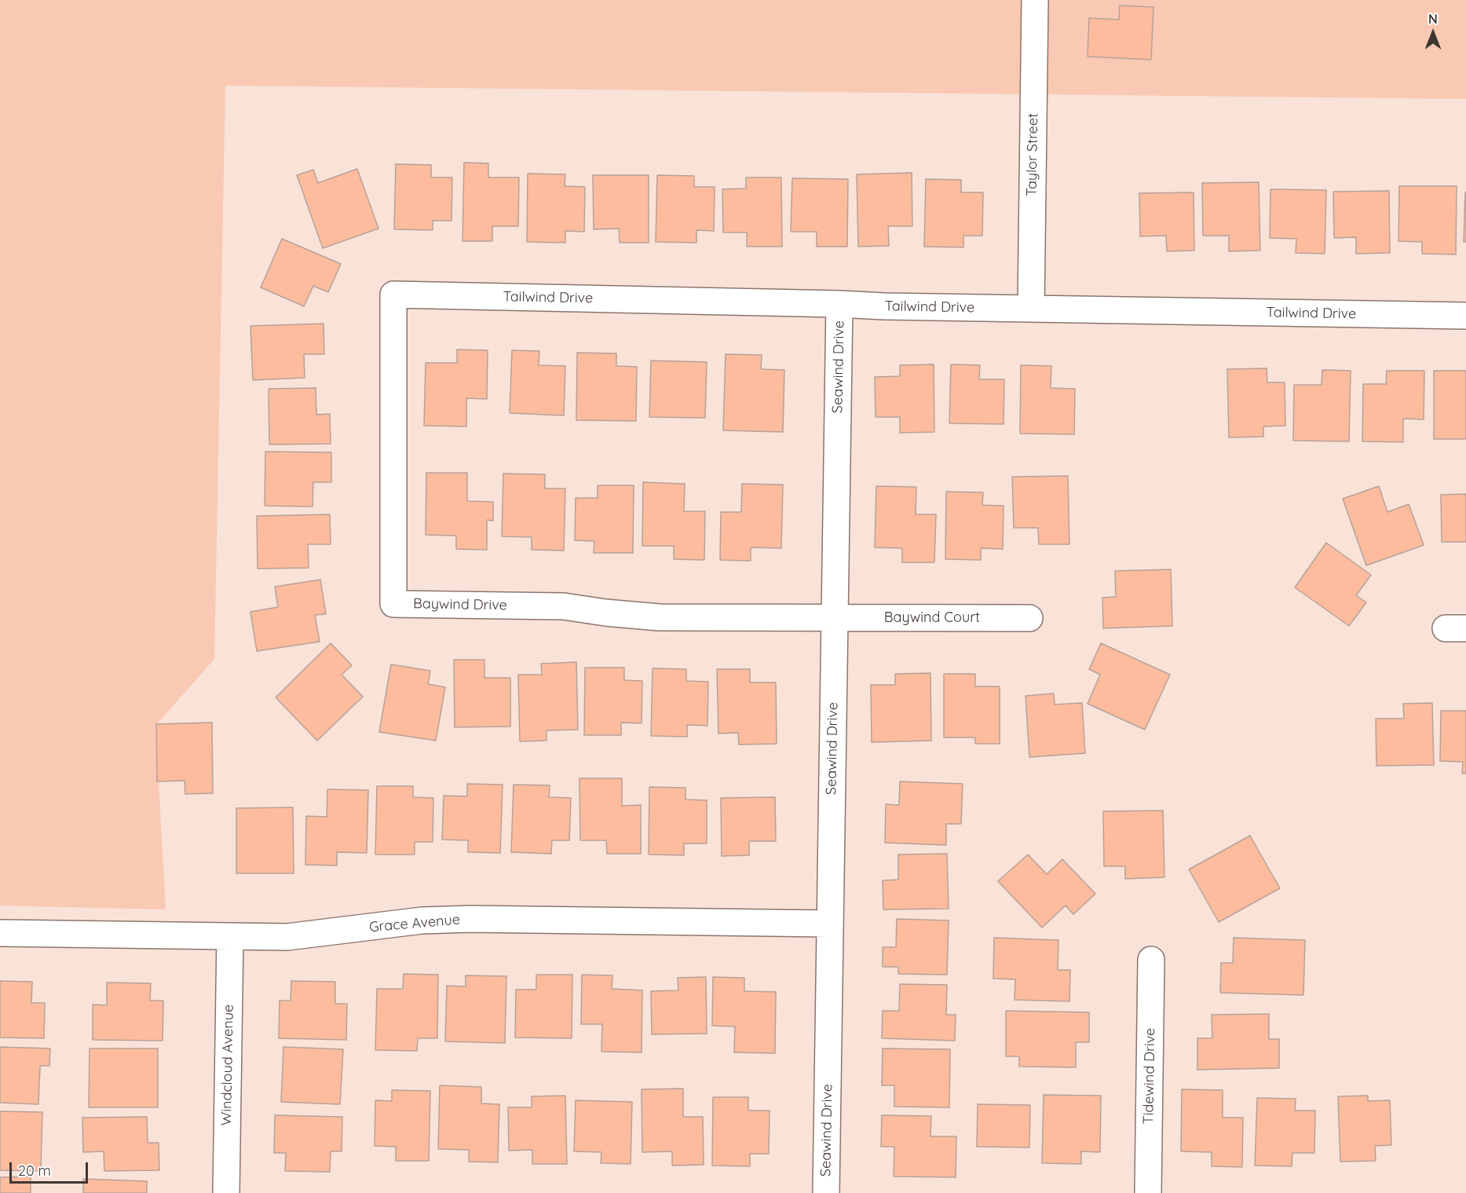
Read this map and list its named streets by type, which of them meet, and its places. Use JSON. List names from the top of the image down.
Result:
{
  "streets": {
    "street": [
      "Taylor Street",
      "Tailwind Drive",
      "Seawind Drive",
      "Baywind Drive",
      "Baywind Court",
      "Grace Avenue",
      "Windcloud Avenue",
      "Tidewind Drive"
    ]
  },
  "crossings": [
    ["Taylor Street", "Tailwind Drive"],
    ["Tailwind Drive", "Seawind Drive"],
    ["Tailwind Drive", "Baywind Drive"],
    ["Seawind Drive", "Baywind Drive"],
    ["Seawind Drive", "Baywind Court"],
    ["Seawind Drive", "Grace Avenue"],
    ["Baywind Drive", "Baywind Court"],
    ["Grace Avenue", "Windcloud Avenue"]
  ],
  "scale_bar": "20 m",
  "north": "top"
}
